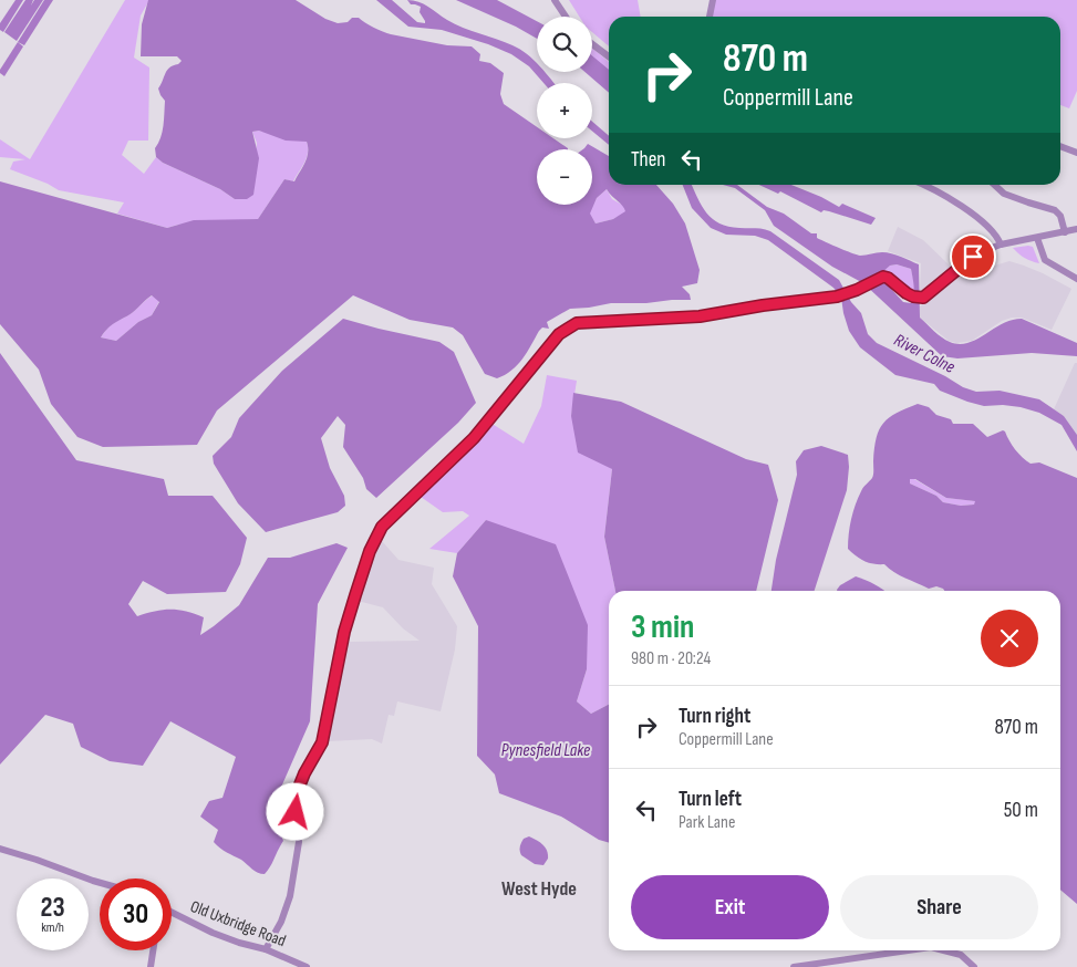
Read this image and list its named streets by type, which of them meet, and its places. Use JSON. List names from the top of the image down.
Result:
{
  "streets": {
    "street": ["Old Uxbridge Road"]
  },
  "districts": ["West Hyde"],
  "water": ["River Colne", "Pynesfield Lake"],
  "page": {
    "map_buttons": ["+", "−"],
    "turn": ["870 m", "Coppermill Lane"],
    "then": "Then",
    "heading": ["3 min", "980 m · 20:24"],
    "list": [
      {
        "name": "Turn right",
        "note": "Coppermill Lane",
        "value": "870 m"
      },
      {
        "name": "Turn left",
        "note": "Park Lane",
        "value": "50 m"
      }
    ],
    "buttons": ["Exit", "Share"],
    "speed": "23 km/h",
    "limit": "30"
  }
}
